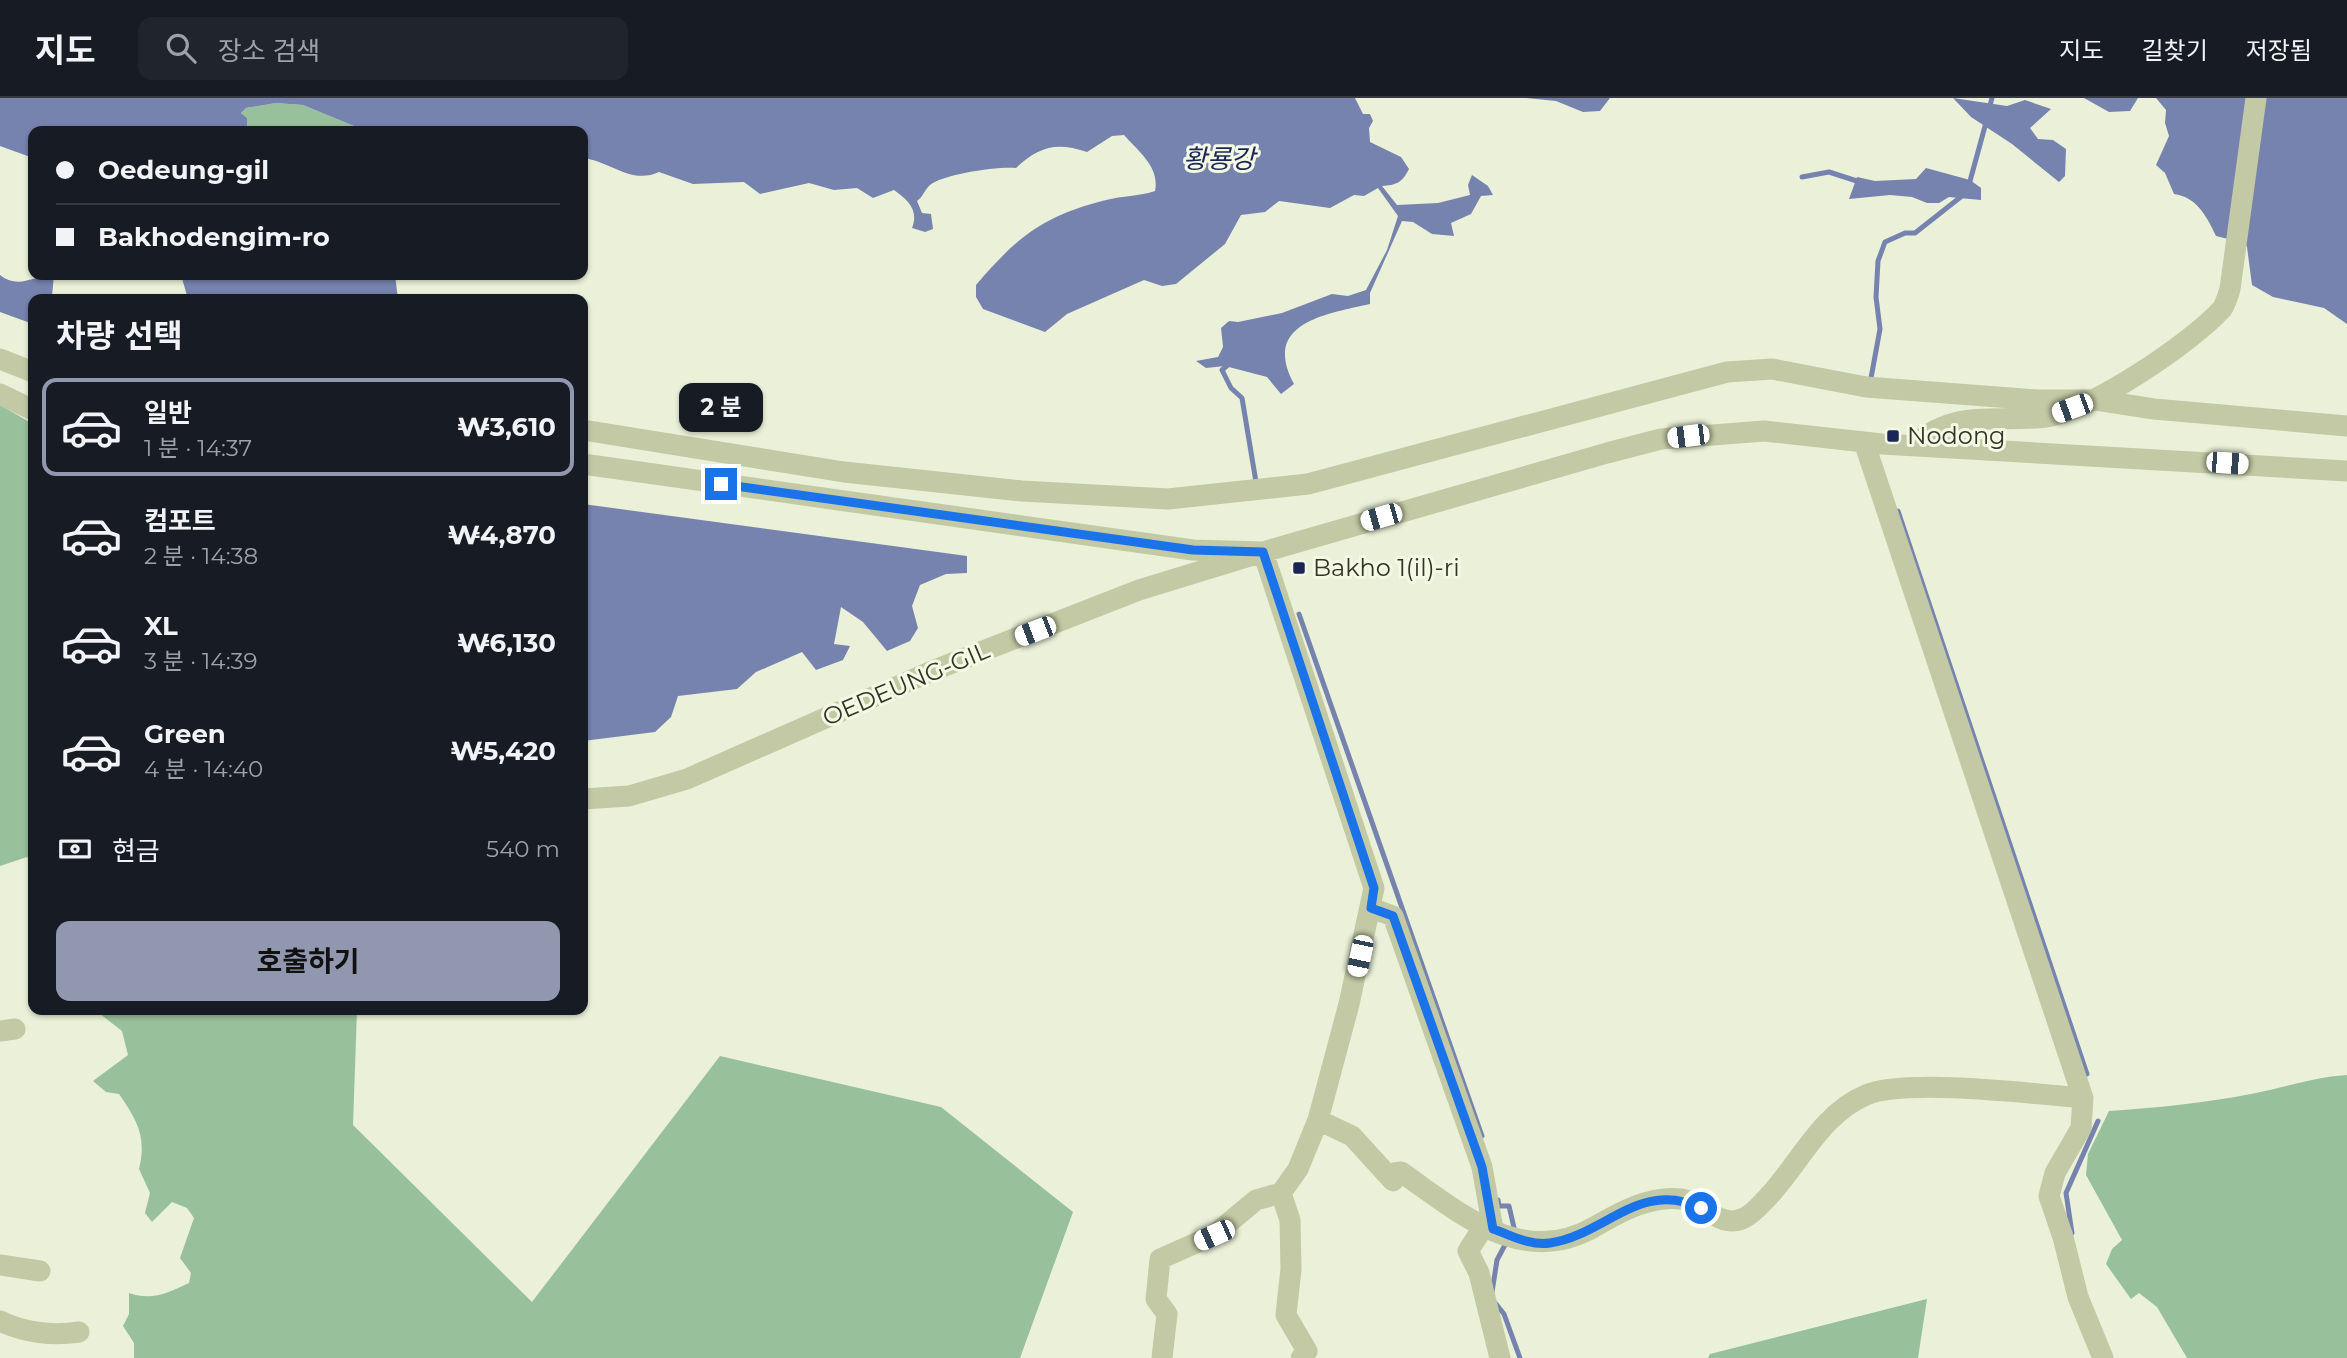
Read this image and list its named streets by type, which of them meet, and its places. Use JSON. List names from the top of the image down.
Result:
{
  "streets": {
    "street": ["OEDEUNG-GIL"]
  },
  "water": ["황룡강"],
  "places": {
    "transit": ["Nodong", "Bakho 1(il)-ri"]
  },
  "page": {
    "header": "지도",
    "search": "장소 검색",
    "nav": ["지도", "길찾기", "저장됨"],
    "banner": ["Oedeung-gil", "Bakhodengim-ro"],
    "heading": "차량 선택",
    "list": [
      {
        "name": "일반",
        "note": "1 분 · 14:37",
        "value": "₩3,610"
      },
      {
        "name": "컴포트",
        "note": "2 분 · 14:38",
        "value": "₩4,870"
      },
      {
        "name": "XL",
        "note": "3 분 · 14:39",
        "value": "₩6,130"
      },
      {
        "name": "Green",
        "note": "4 분 · 14:40",
        "value": "₩5,420"
      }
    ],
    "bubble": "2 분",
    "pay": ["현금", "540 m"],
    "buttons": "호출하기"
  }
}
